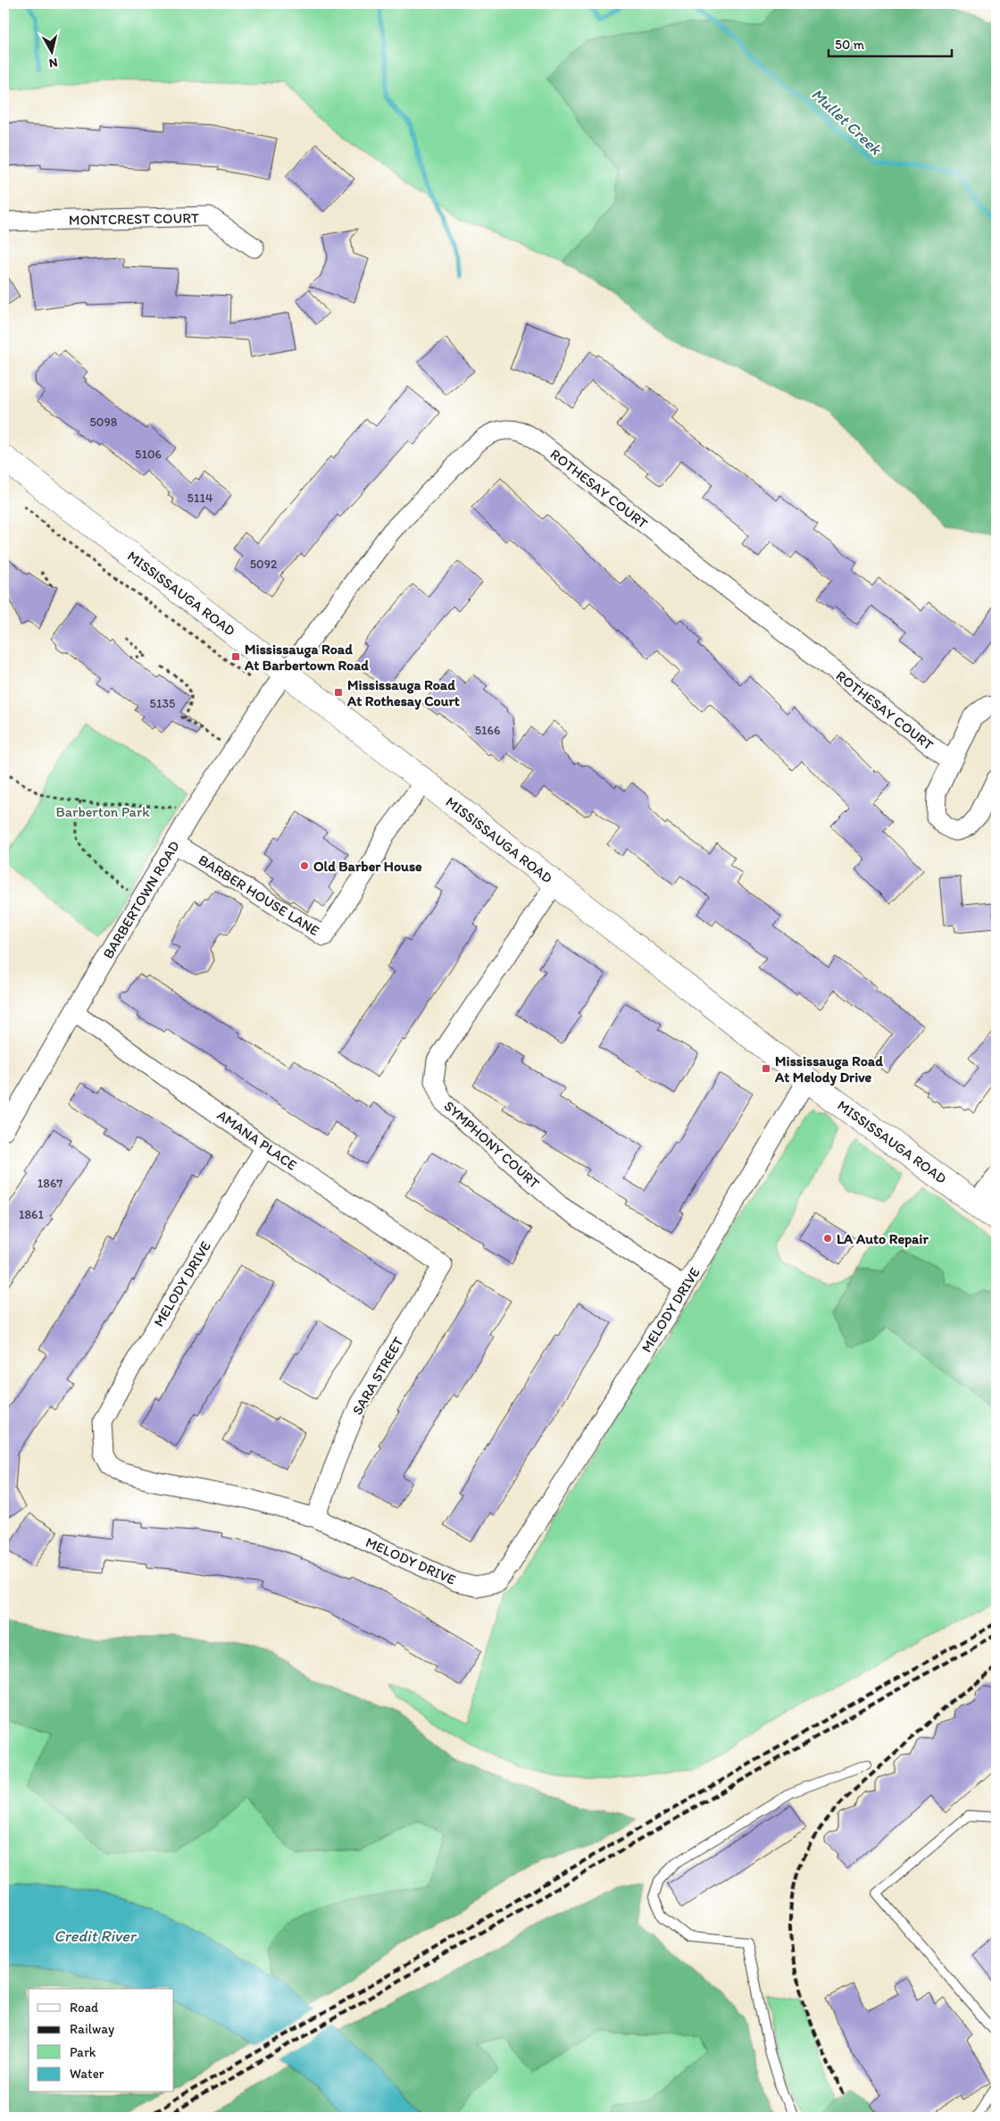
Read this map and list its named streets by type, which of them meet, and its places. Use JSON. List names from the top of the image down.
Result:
{
  "streets": {
    "main road": ["MISSISSAUGA ROAD"],
    "street": [
      "MONTCREST COURT",
      "ROTHESAY COURT",
      "BARBER HOUSE LANE",
      "BARBERTOWN ROAD",
      "AMANA PLACE",
      "SYMPHONY COURT",
      "MELODY DRIVE",
      "SARA STREET"
    ]
  },
  "crossings": [
    ["ROTHESAY COURT", "MISSISSAUGA ROAD"],
    ["ROTHESAY COURT", "BARBERTOWN ROAD"],
    ["MISSISSAUGA ROAD", "BARBER HOUSE LANE"],
    ["MISSISSAUGA ROAD", "BARBERTOWN ROAD"],
    ["MISSISSAUGA ROAD", "SYMPHONY COURT"],
    ["MISSISSAUGA ROAD", "MELODY DRIVE"],
    ["BARBER HOUSE LANE", "BARBERTOWN ROAD"],
    ["BARBERTOWN ROAD", "AMANA PLACE"],
    ["AMANA PLACE", "MELODY DRIVE"],
    ["AMANA PLACE", "SARA STREET"],
    ["SYMPHONY COURT", "MELODY DRIVE"],
    ["MELODY DRIVE", "SARA STREET"]
  ],
  "water": ["Mullet Creek", "Credit River"],
  "parks": ["Barberton Park"],
  "places": {
    "transit": ["Mississauga Road At Barbertown Road", "Mississauga Road At Rothesay Court", "Mississauga Road At Melody Drive"],
    "other": ["Old Barber House", "LA Auto Repair"]
  },
  "house_numbers": [
    "5098",
    "5106",
    "5114",
    "5092",
    "5135",
    "5166",
    "1867",
    "1861"
  ],
  "legend": [
    "Road",
    "Railway",
    "Park",
    "Water"
  ],
  "scale_bar": "50 m",
  "north": "bottom"
}
